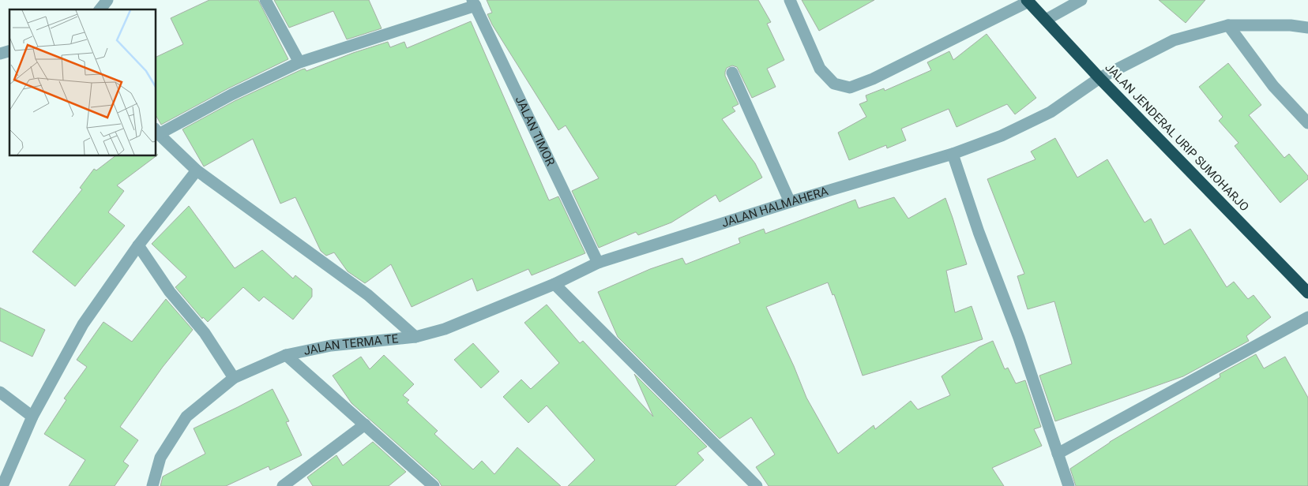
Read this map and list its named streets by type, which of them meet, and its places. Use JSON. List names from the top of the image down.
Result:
{
  "streets": {
    "highway": ["JALAN JENDERAL URIP SUMOHARJO"],
    "street": ["JALAN TIMOR", "JALAN HALMAHERA", "JALAN TERMA TE"]
  },
  "crossings": [
    ["JALAN TIMOR", "JALAN HALMAHERA"],
    ["JALAN TIMOR", "JALAN TERMA TE"],
    ["JALAN JENDERAL URIP SUMOHARJO", "JALAN HALMAHERA"],
    ["JALAN HALMAHERA", "JALAN TERMA TE"]
  ]
}
